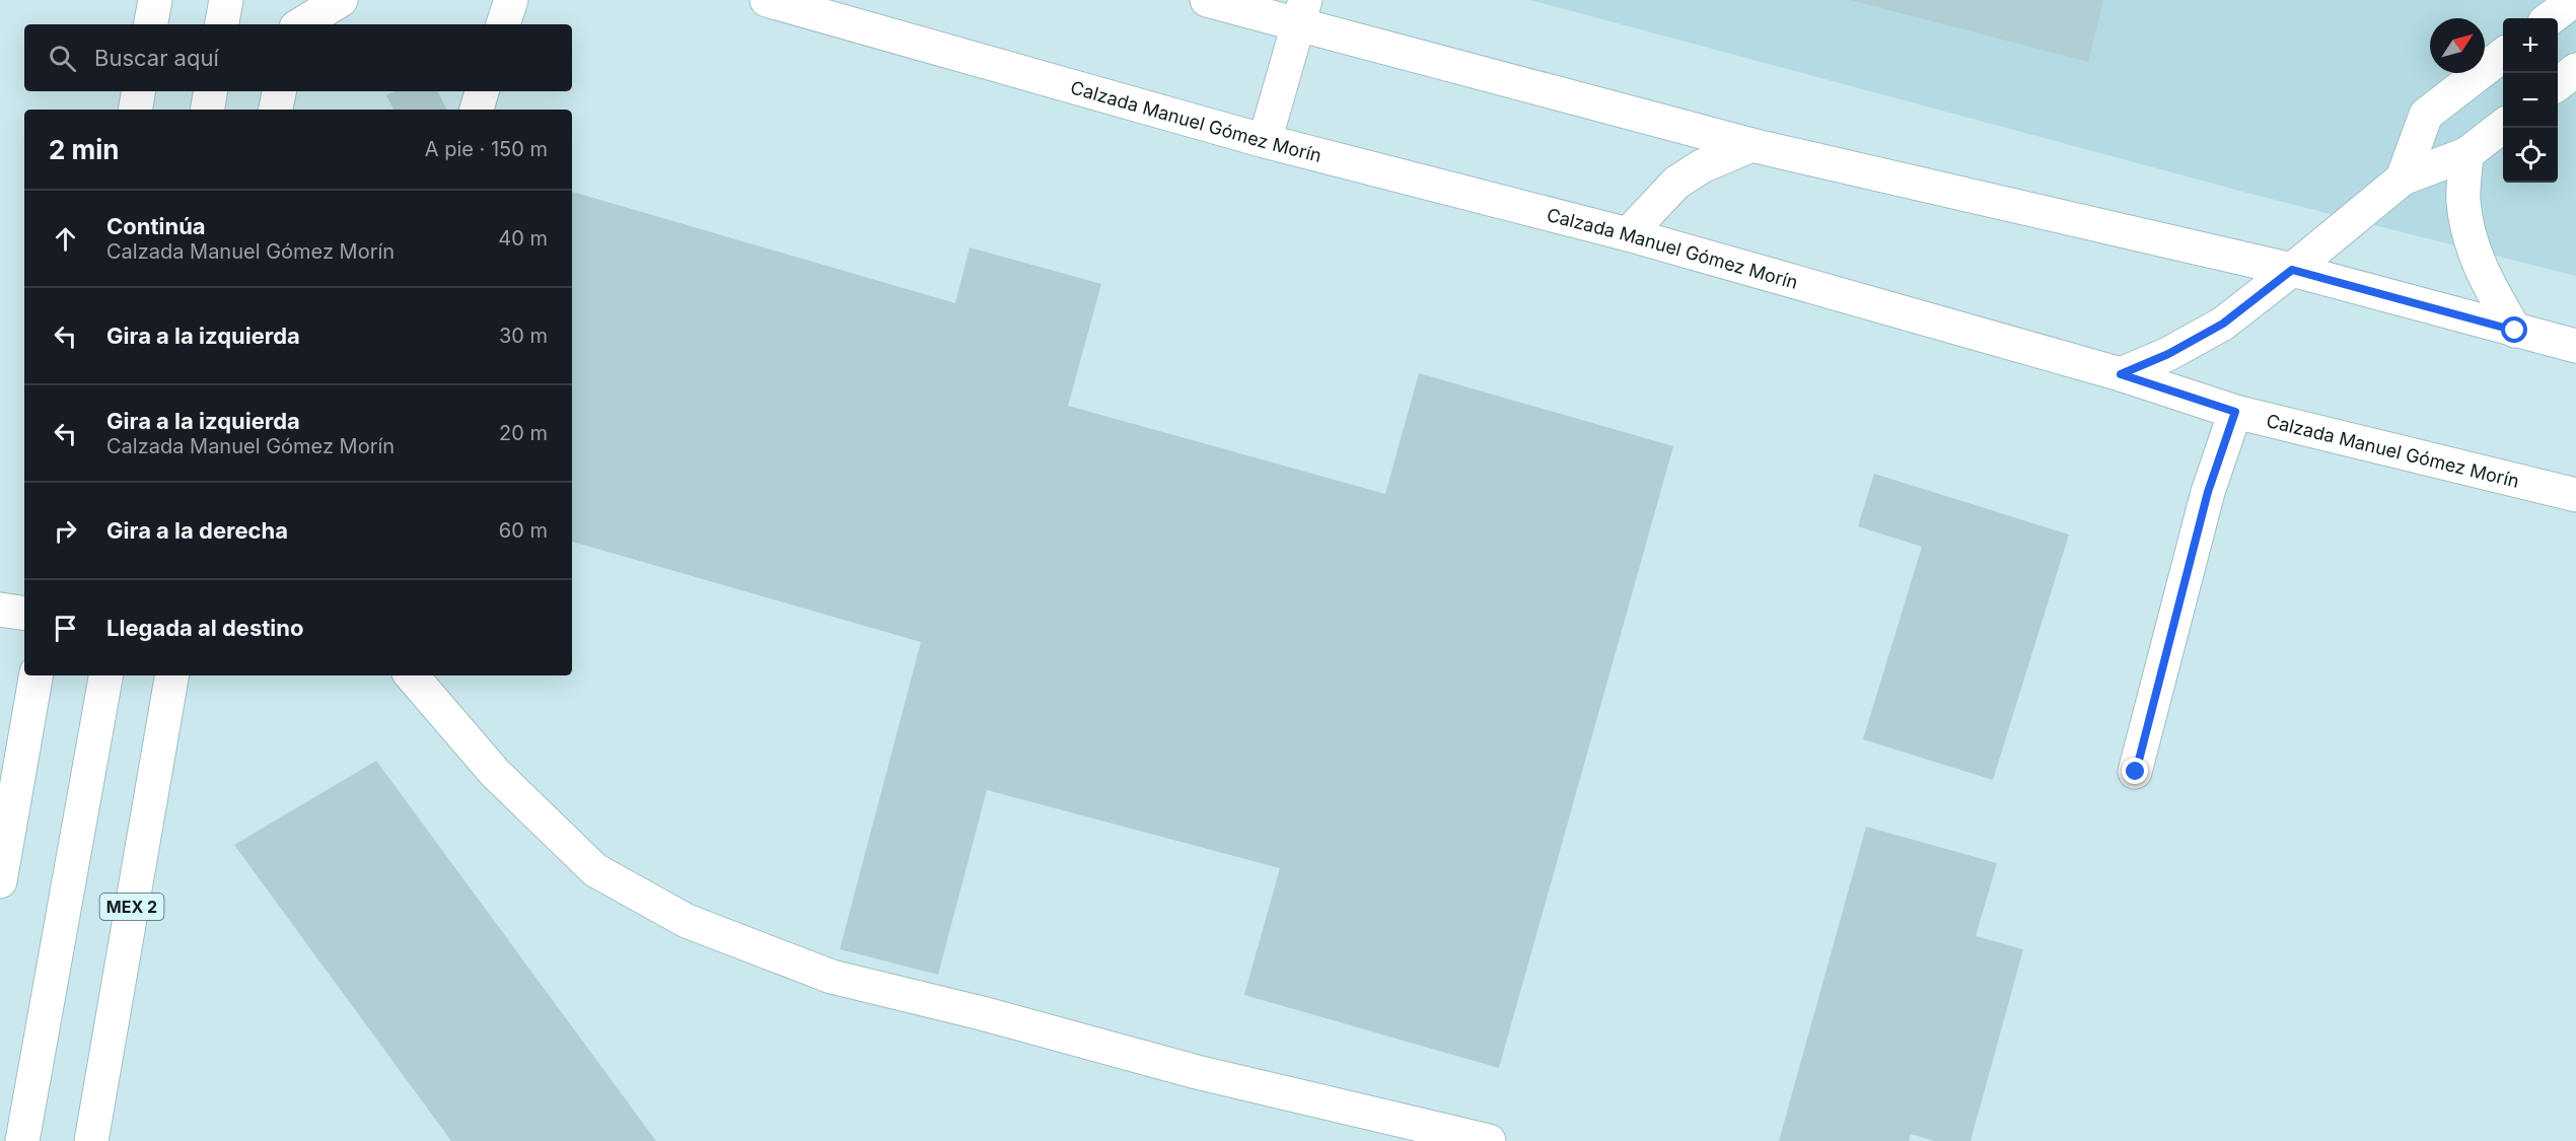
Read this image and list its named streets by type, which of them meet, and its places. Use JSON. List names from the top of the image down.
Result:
{
  "streets": {
    "main road": ["Calzada Manuel Gómez Morín", "MEX 2"]
  },
  "north": "top right",
  "page": {
    "map_buttons": ["+", "−"],
    "search": "Buscar aquí",
    "heading": ["2 min", "A pie · 150 m"],
    "list": [
      ["Continúa", "Calzada Manuel Gómez Morín", "40 m"],
      ["Gira a la izquierda", "30 m"],
      ["Gira a la izquierda", "Calzada Manuel Gómez Morín", "20 m"],
      ["Gira a la derecha", "60 m"],
      "Llegada al destino"
    ]
  }
}
